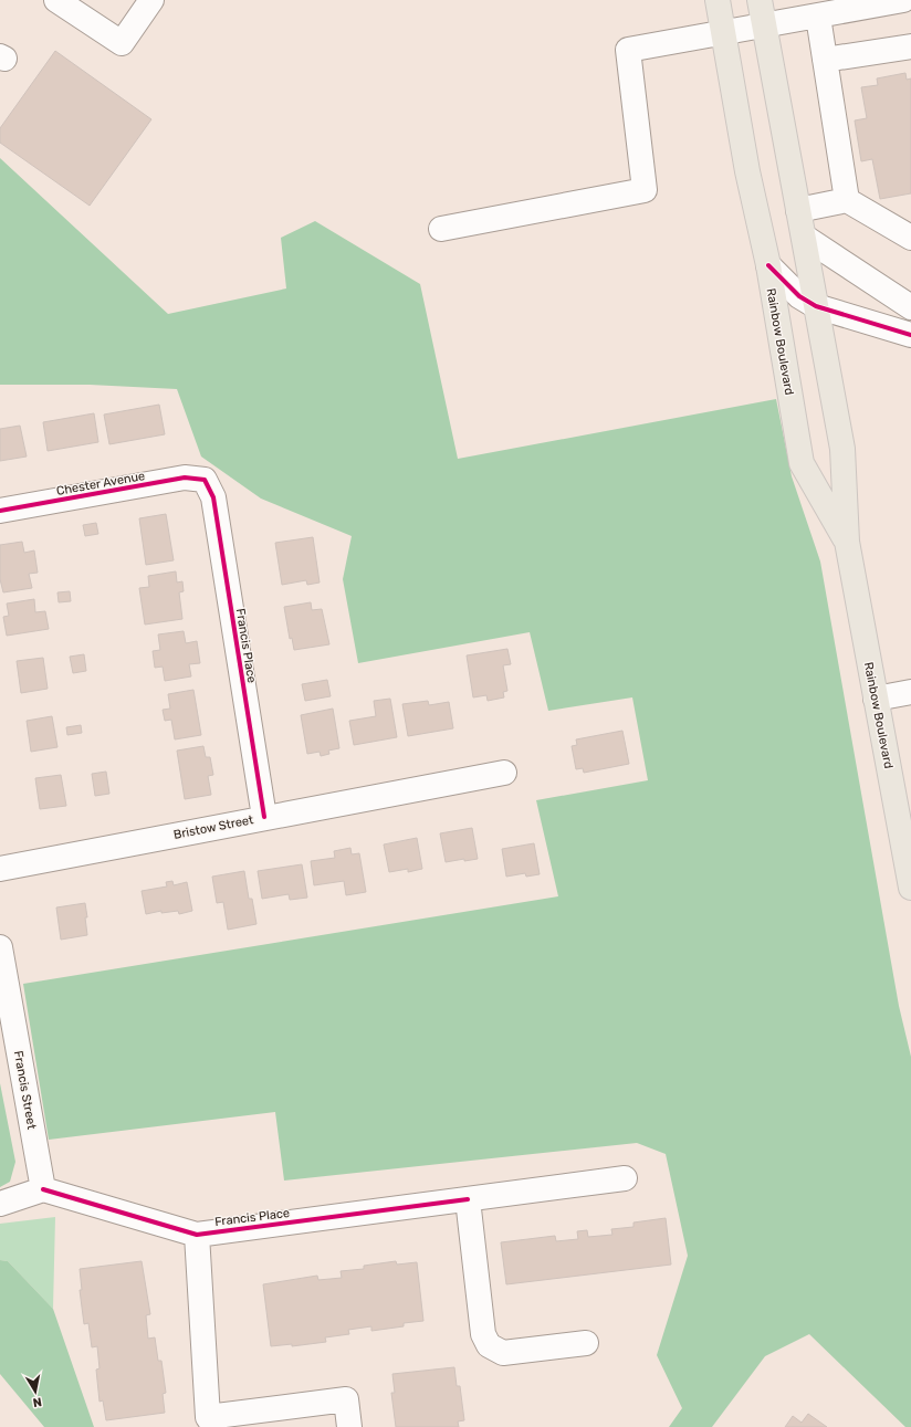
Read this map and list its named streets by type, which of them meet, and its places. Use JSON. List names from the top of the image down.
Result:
{
  "streets": {
    "main road": ["Rainbow Boulevard"],
    "street": [
      "Chester Avenue",
      "Francis Place",
      "Bristow Street",
      "Francis Street"
    ]
  },
  "crossings": [
    ["Chester Avenue", "Francis Place"],
    ["Francis Place", "Bristow Street"],
    ["Francis Place", "Francis Street"]
  ],
  "north": "bottom"
}
